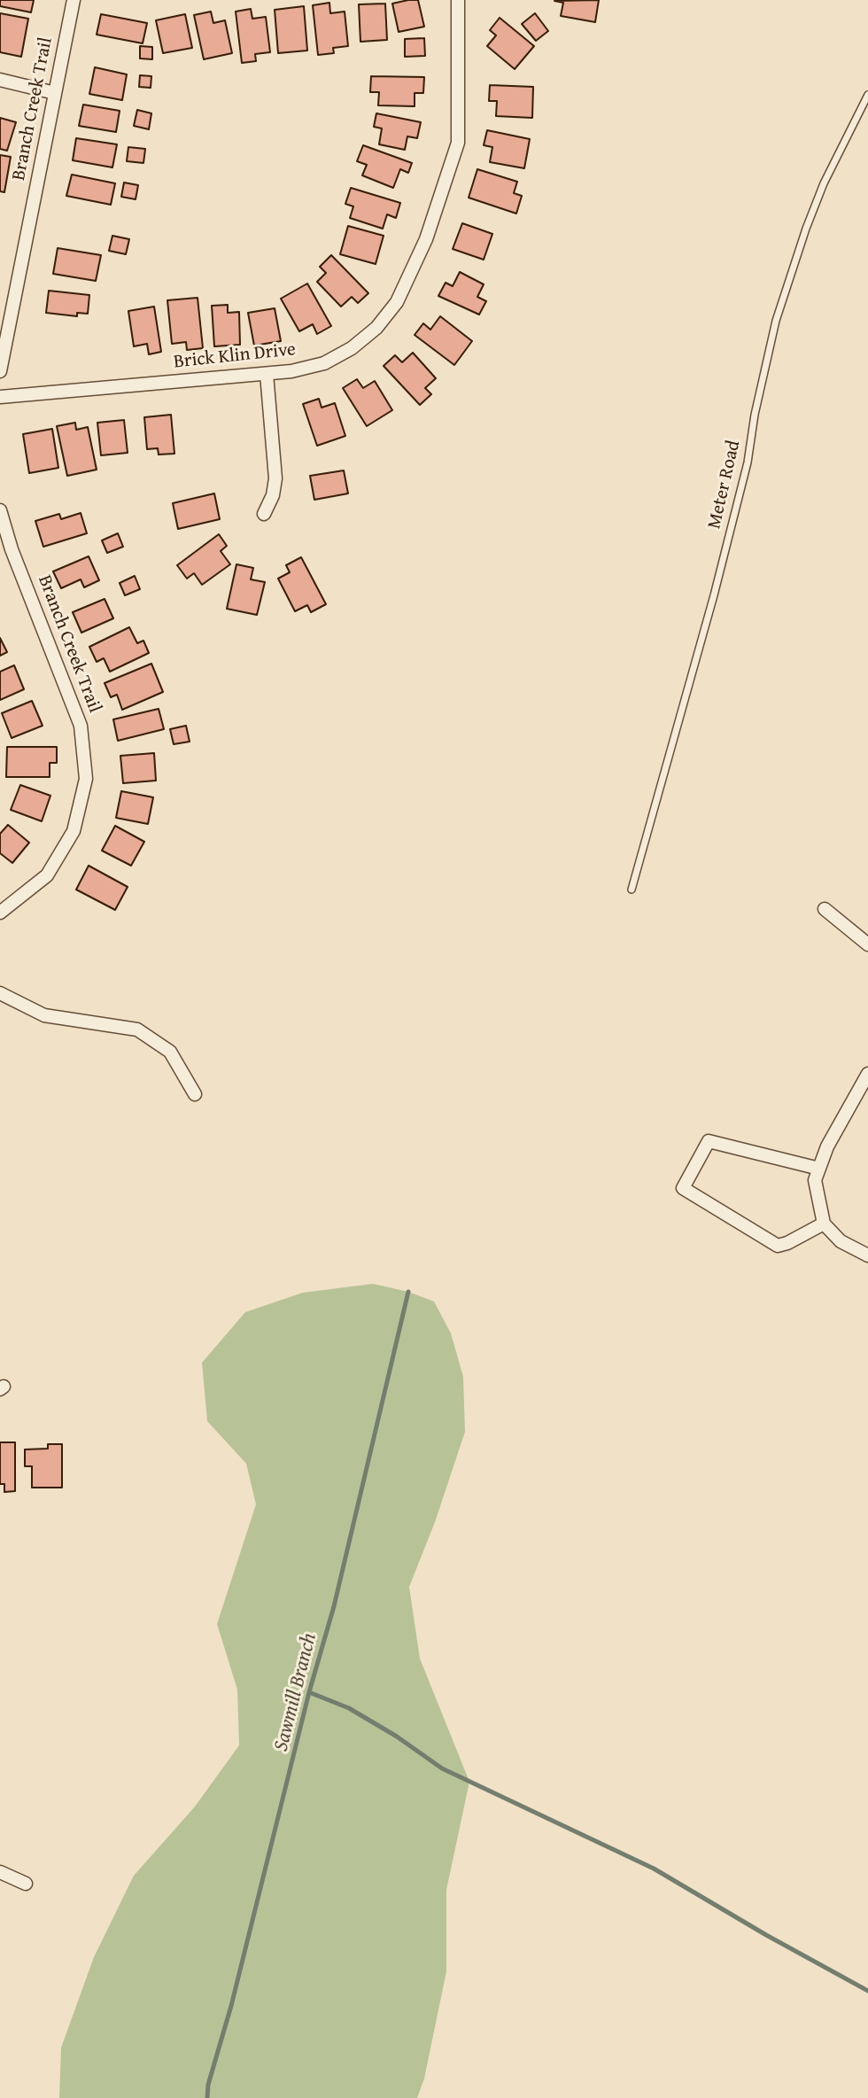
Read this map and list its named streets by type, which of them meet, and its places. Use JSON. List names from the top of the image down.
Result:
{
  "streets": {
    "street": ["Branch Creek Trail", "Brick Klin Drive"],
    "lane": ["Meter Road"]
  },
  "water": ["Sawmill Branch"]
}
